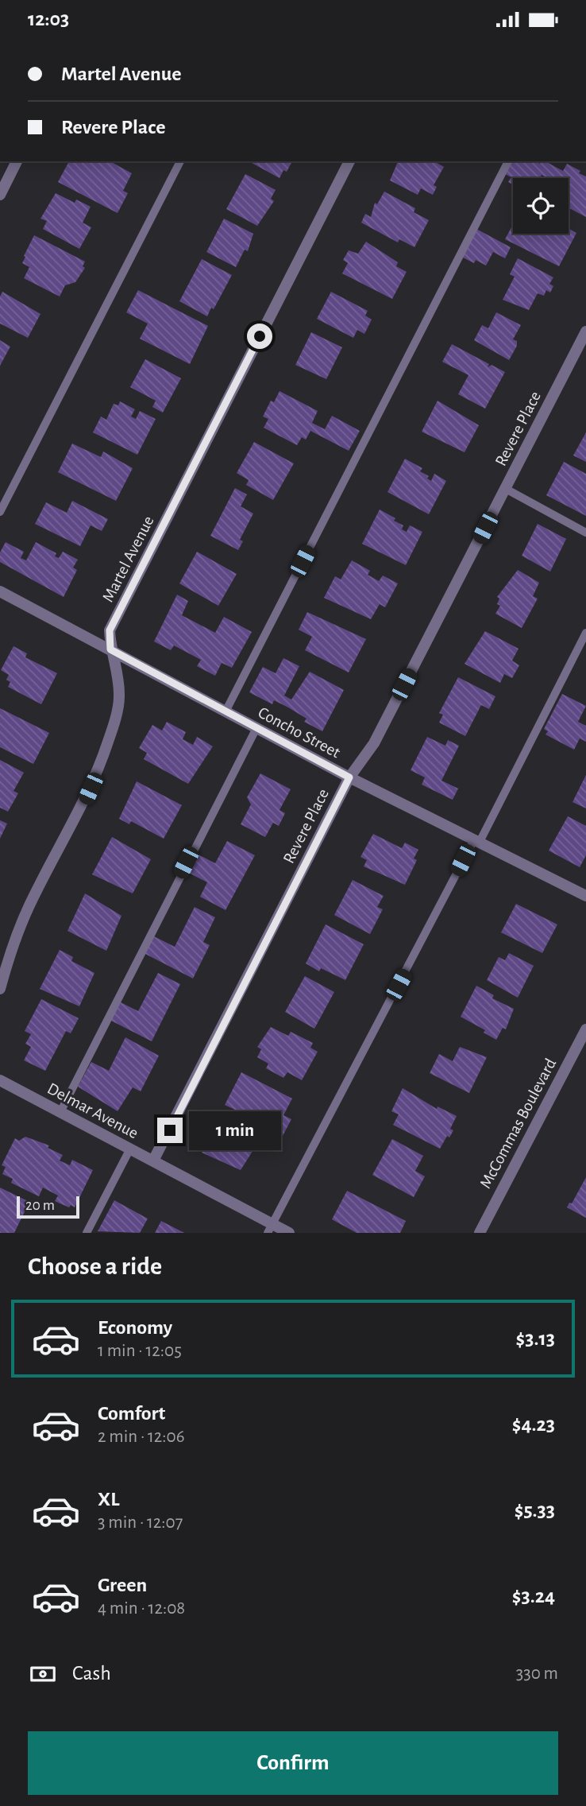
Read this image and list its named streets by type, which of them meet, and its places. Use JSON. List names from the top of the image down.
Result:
{
  "streets": {
    "street": [
      "Revere Place",
      "Martel Avenue",
      "Concho Street",
      "Delmar Avenue",
      "McCommas Boulevard"
    ]
  },
  "crossings": [
    ["Revere Place", "Concho Street"],
    ["Revere Place", "Delmar Avenue"],
    ["Martel Avenue", "Concho Street"]
  ],
  "scale_bar": "20 m",
  "page": {
    "status": "12:03",
    "banner": ["Martel Avenue", "Revere Place"],
    "bubble": "1 min",
    "scale": "20 m",
    "heading": "Choose a ride",
    "list": [
      {
        "name": "Economy",
        "note": "1 min · 12:05",
        "value": "$3.13"
      },
      {
        "name": "Comfort",
        "note": "2 min · 12:06",
        "value": "$4.23"
      },
      {
        "name": "XL",
        "note": "3 min · 12:07",
        "value": "$5.33"
      },
      {
        "name": "Green",
        "note": "4 min · 12:08",
        "value": "$3.24"
      }
    ],
    "pay": ["Cash", "330 m"],
    "buttons": "Confirm"
  }
}
